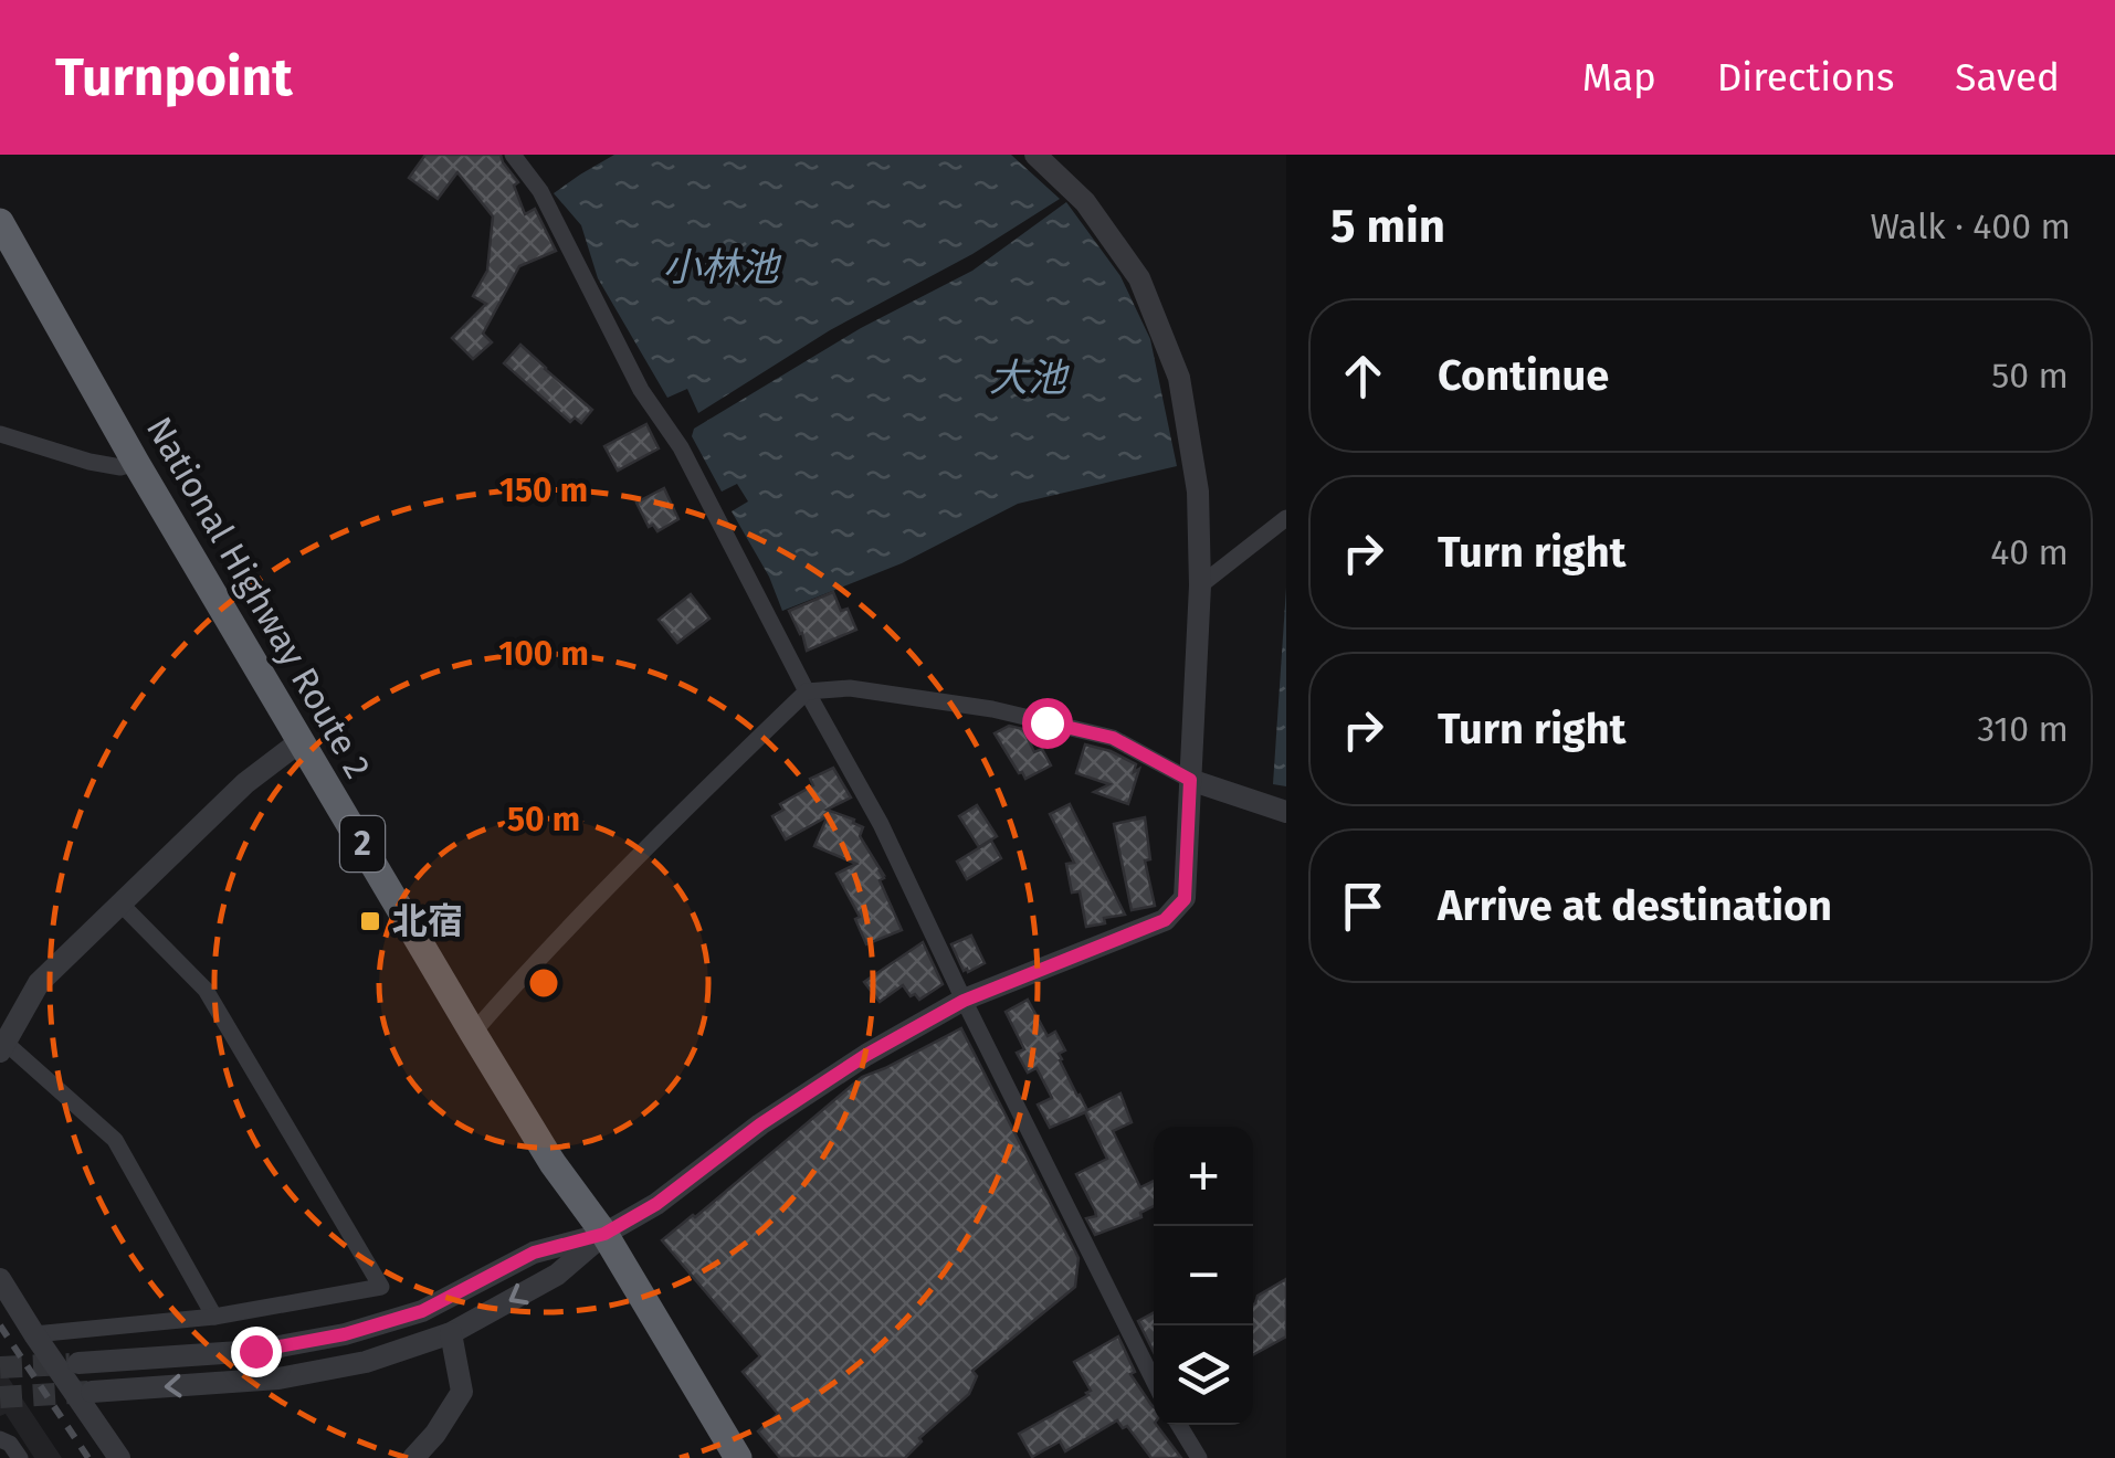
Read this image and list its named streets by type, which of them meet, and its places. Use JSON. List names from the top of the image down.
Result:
{
  "streets": {
    "highway": ["National Highway Route 2", "2"]
  },
  "water": ["小林池", "大池"],
  "places": {
    "transit": ["北宿"]
  },
  "page": {
    "header": "Turnpoint",
    "nav": ["Map", "Directions", "Saved"],
    "heading": ["5 min", "Walk · 400 m"],
    "list": [
      ["Continue", "50 m"],
      ["Turn right", "40 m"],
      ["Turn right", "310 m"],
      "Arrive at destination"
    ],
    "map_buttons": ["+", "−"]
  },
  "rings": ["150 m", "100 m", "50 m"]
}
